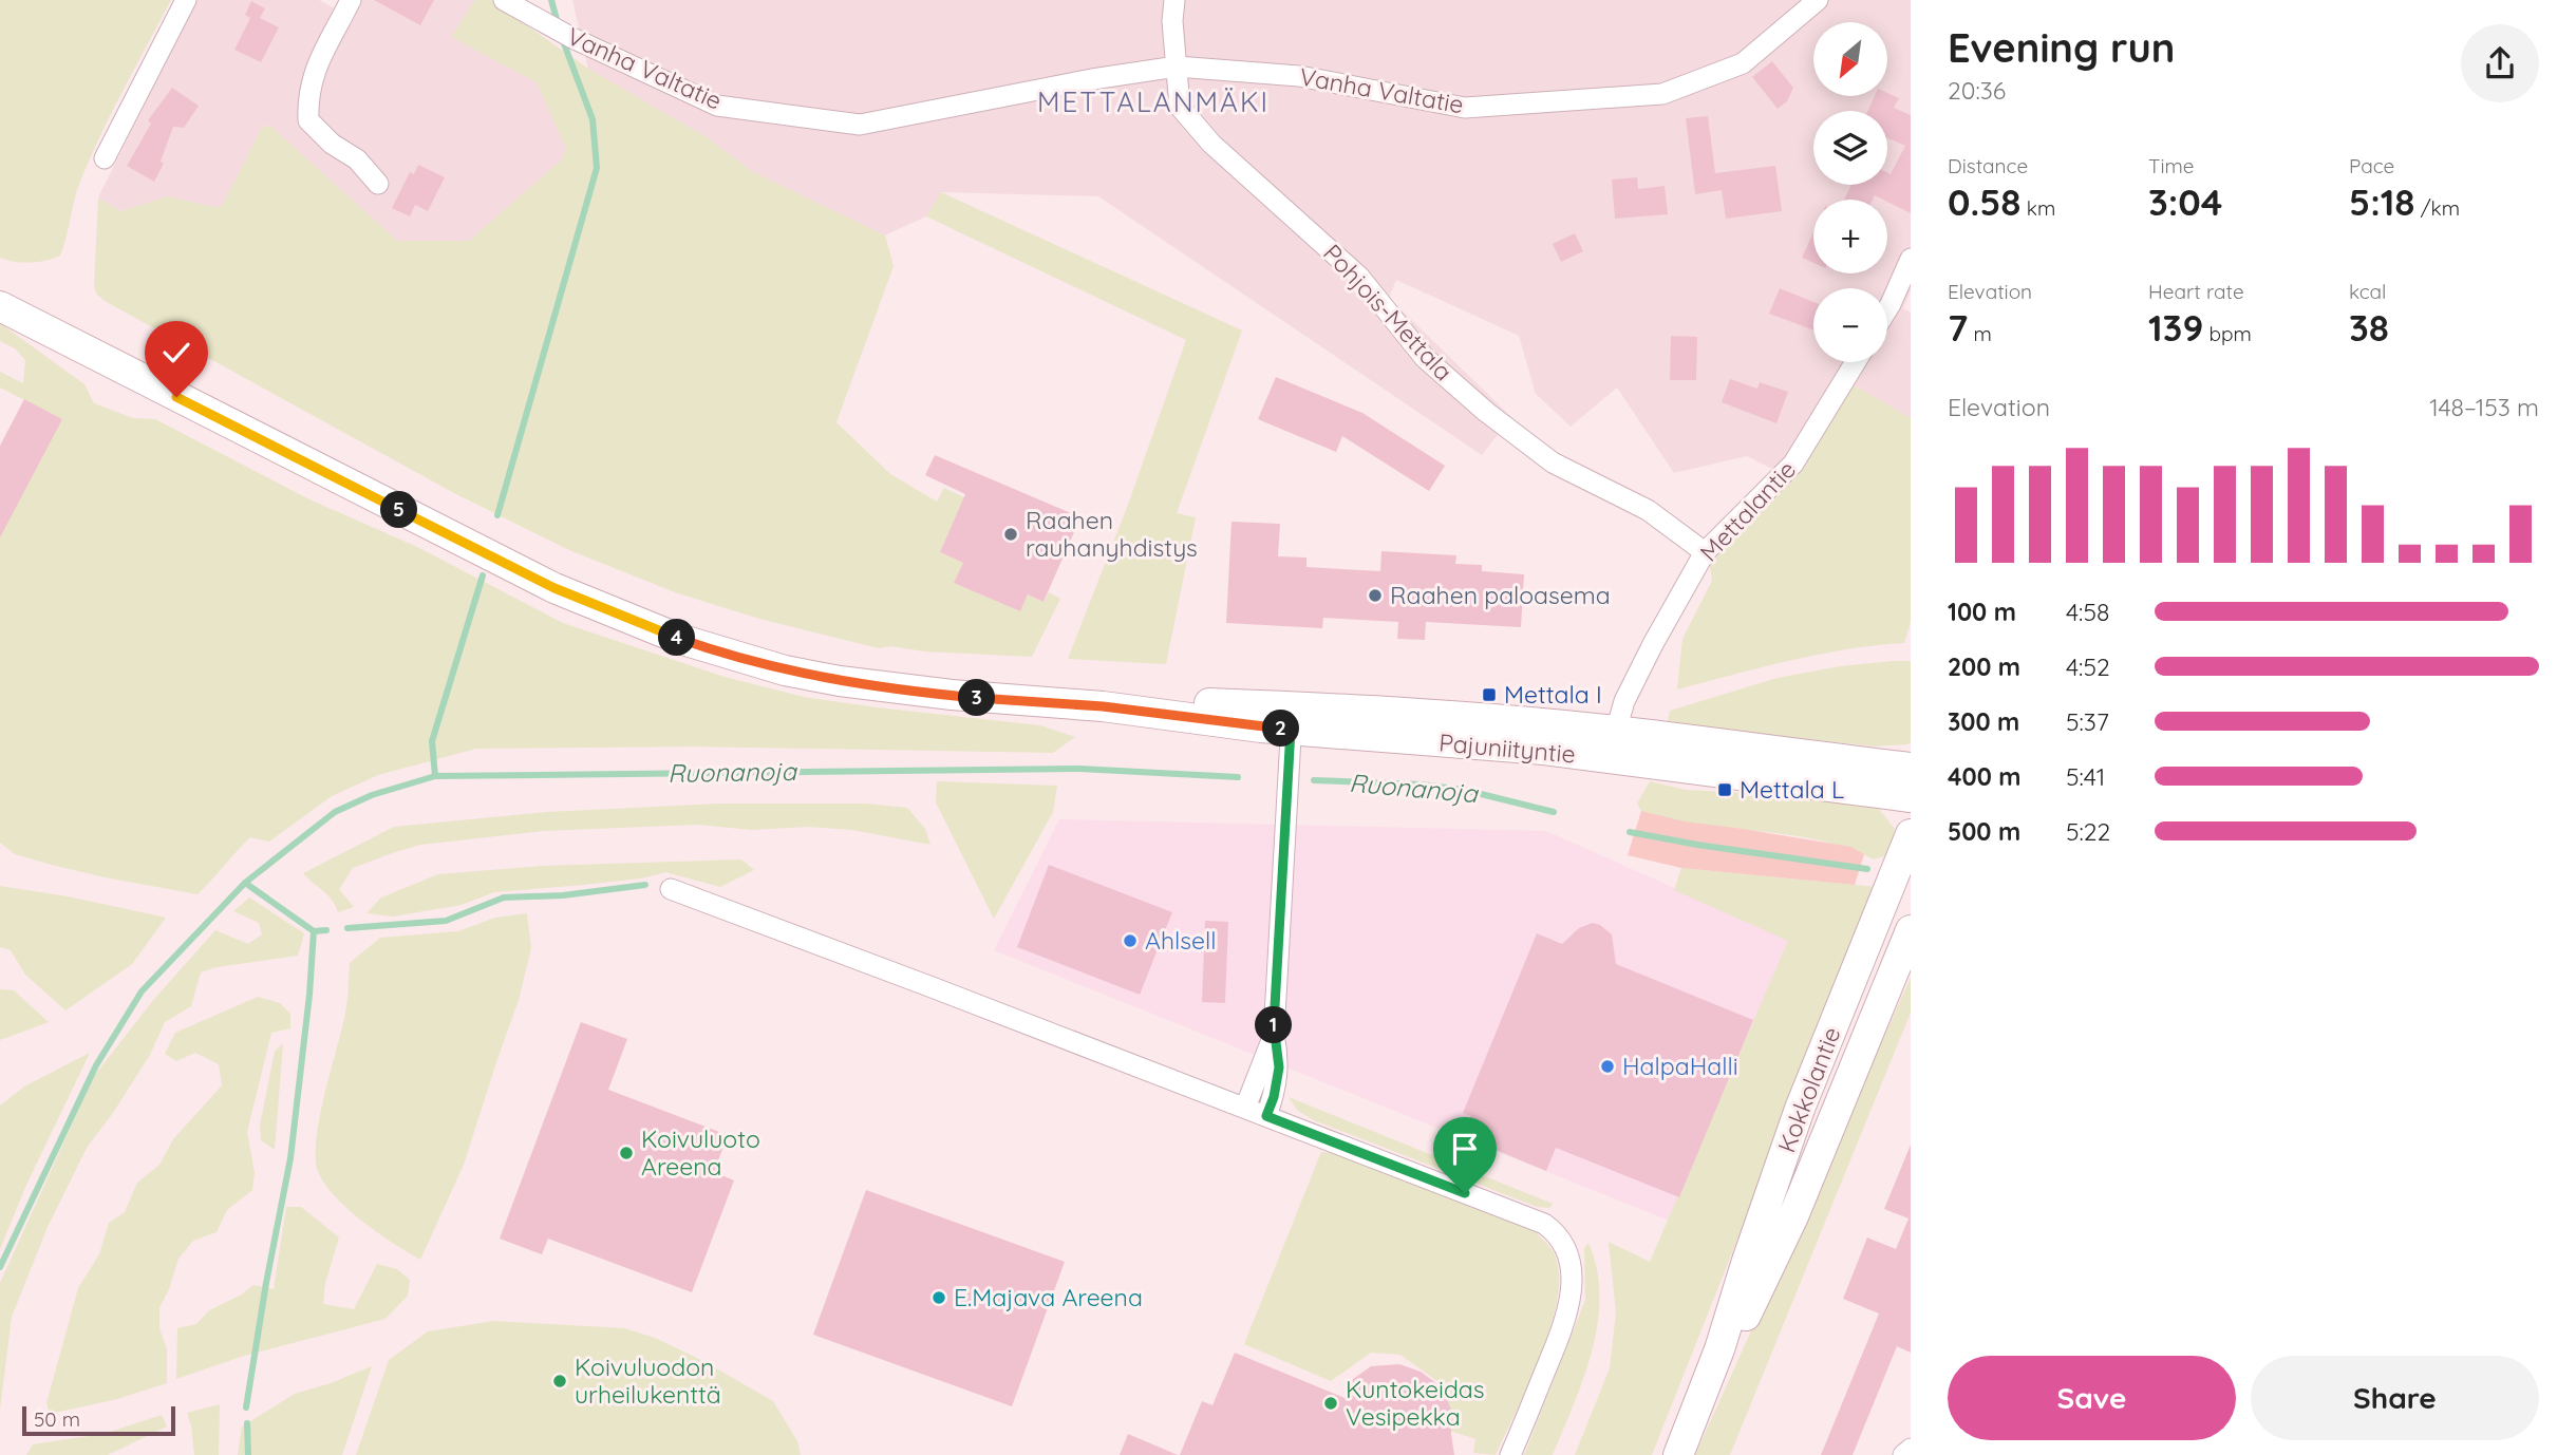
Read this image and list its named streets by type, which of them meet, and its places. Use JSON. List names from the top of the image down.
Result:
{
  "streets": {
    "street": [
      "Vanha Valtatie",
      "Pohjois-Mettala",
      "Mettalantie",
      "Pajuniityntie",
      "Kokkolantie"
    ]
  },
  "crossings": [
    ["Vanha Valtatie", "Pohjois-Mettala"],
    ["Pohjois-Mettala", "Mettalantie"],
    ["Mettalantie", "Pajuniityntie"]
  ],
  "districts": ["METTALANMÄKI"],
  "water": ["Ruonanoja"],
  "places": {
    "other": [
      "Raahen rauhanyhdistys",
      "Raahen paloasema",
      "Ahlsell",
      "HalpaHalli",
      "Koivuluoto Areena",
      "E.Majava Areena",
      "Koivuluodon urheilukenttä",
      "Kuntokeidas Vesipekka"
    ],
    "transit": ["Mettala I", "Mettala L"]
  },
  "scale_bar": "50 m",
  "north": "bottom left",
  "page": {
    "heading": ["Evening run", "20:36"],
    "map_buttons": ["+", "−"],
    "stats": [
      ["Distance", "0.58 km"],
      ["Time", "3:04"],
      ["Pace", "5:18 /km"],
      ["Elevation", "7 m"],
      ["Heart rate", "139 bpm"],
      ["kcal", "38"]
    ],
    "chart": ["Elevation", "148–153 m"],
    "pins": [
      "5",
      "4",
      "3",
      "2",
      "1"
    ],
    "list": [
      {
        "name": "100 m",
        "note": "4:58"
      },
      {
        "name": "200 m",
        "note": "4:52"
      },
      {
        "name": "300 m",
        "note": "5:37"
      },
      {
        "name": "400 m",
        "note": "5:41"
      },
      {
        "name": "500 m",
        "note": "5:22"
      }
    ],
    "buttons": ["Save", "Share"],
    "scale": "50 m"
  }
}
